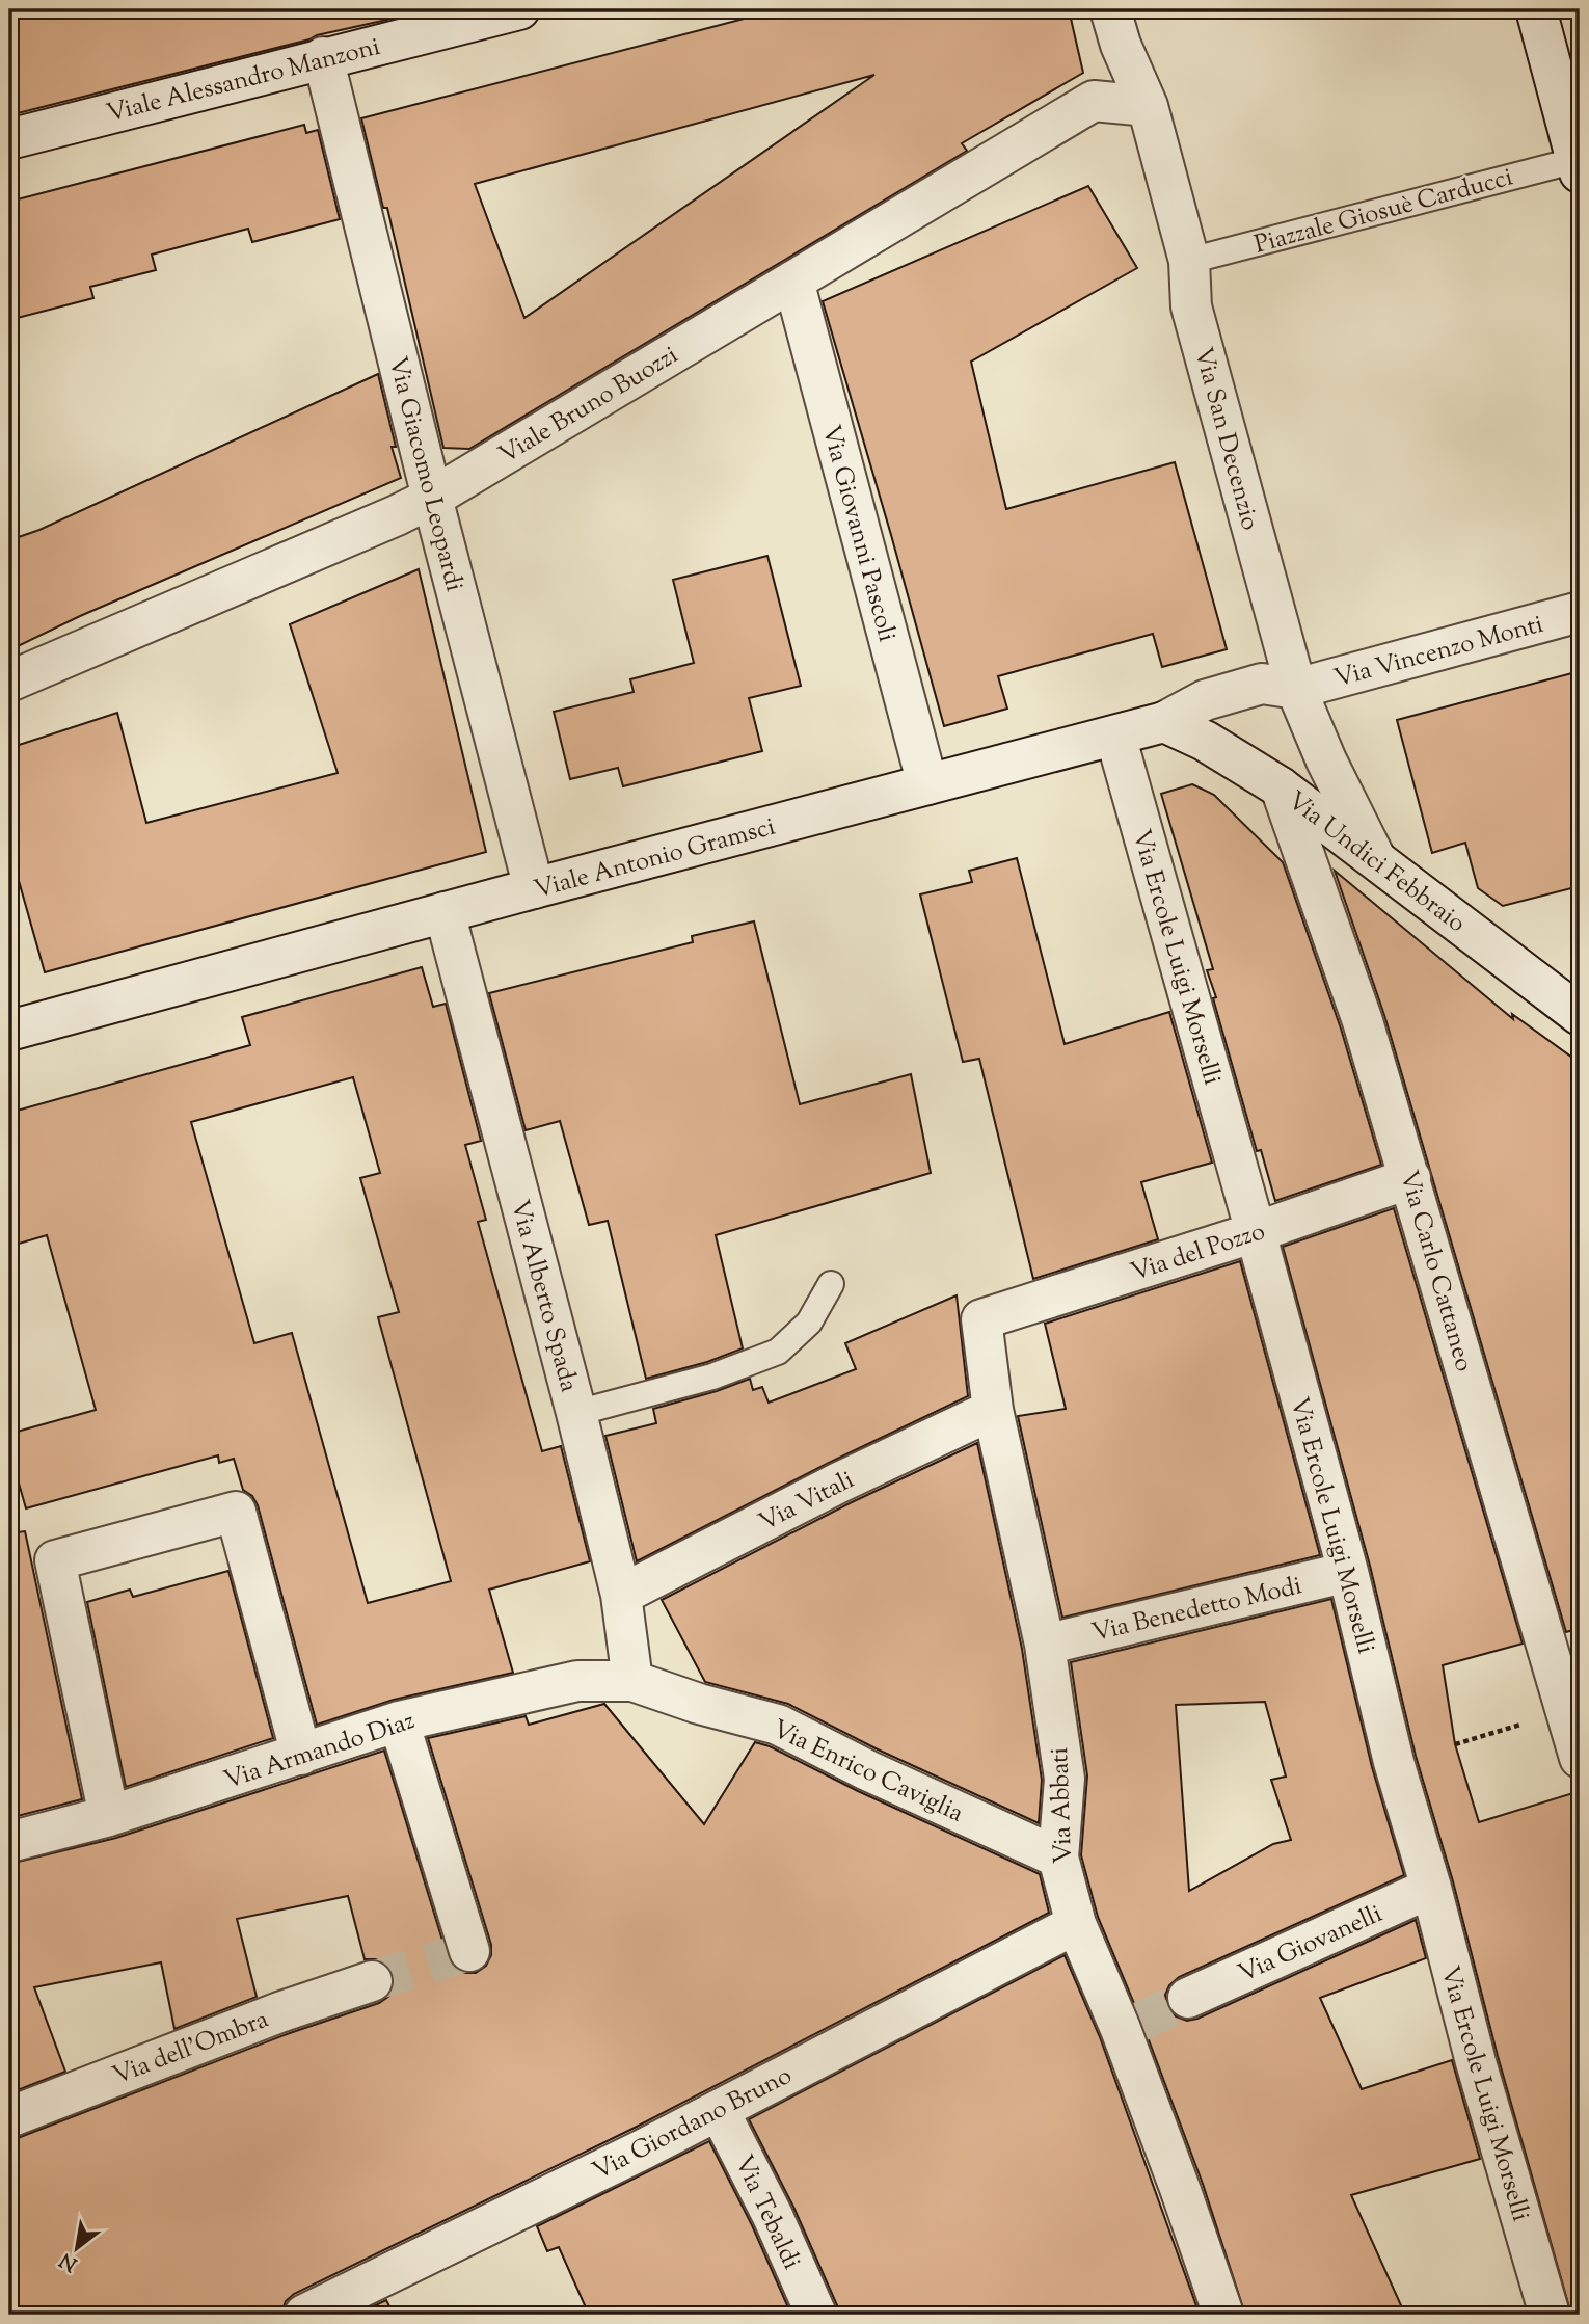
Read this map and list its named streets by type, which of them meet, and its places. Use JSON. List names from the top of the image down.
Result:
{
  "streets": {
    "street": [
      "Viale Alessandro Manzoni",
      "Viale Bruno Buozzi",
      "Via San Decenzio",
      "Via Giacomo Leopardi",
      "Via Giovanni Pascoli",
      "Via Vincenzo Monti",
      "Viale Antonio Gramsci",
      "Via Undici Febbraio",
      "Via Ercole Luigi Morselli",
      "Via del Pozzo",
      "Via Carlo Cattaneo",
      "Via Alberto Spada",
      "Via Vitali",
      "Via Benedetto Modi",
      "Via Armando Diaz",
      "Via Enrico Caviglia",
      "Via Abbati",
      "Via Giovanelli",
      "Via dell'Ombra",
      "Via Giordano Bruno",
      "Via Tebaldi"
    ],
    "lane": ["Piazzale Giosuè Carducci"]
  },
  "crossings": [
    ["Viale Alessandro Manzoni", "Via Giacomo Leopardi"],
    ["Piazzale Giosuè Carducci", "Via San Decenzio"],
    ["Viale Bruno Buozzi", "Via San Decenzio"],
    ["Viale Bruno Buozzi", "Via Giacomo Leopardi"],
    ["Viale Bruno Buozzi", "Via Giovanni Pascoli"],
    ["Via San Decenzio", "Via Vincenzo Monti"],
    ["Via San Decenzio", "Viale Antonio Gramsci"],
    ["Via San Decenzio", "Via Undici Febbraio"],
    ["Via Giacomo Leopardi", "Viale Antonio Gramsci"],
    ["Via Giovanni Pascoli", "Viale Antonio Gramsci"],
    ["Via Vincenzo Monti", "Viale Antonio Gramsci"],
    ["Viale Antonio Gramsci", "Via Undici Febbraio"],
    ["Viale Antonio Gramsci", "Via Ercole Luigi Morselli"],
    ["Viale Antonio Gramsci", "Via Alberto Spada"],
    ["Via Undici Febbraio", "Via Carlo Cattaneo"],
    ["Via Ercole Luigi Morselli", "Via del Pozzo"],
    ["Via Ercole Luigi Morselli", "Via Benedetto Modi"],
    ["Via Ercole Luigi Morselli", "Via Giovanelli"],
    ["Via del Pozzo", "Via Carlo Cattaneo"],
    ["Via del Pozzo", "Via Abbati"],
    ["Via Alberto Spada", "Via Vitali"],
    ["Via Alberto Spada", "Via Armando Diaz"],
    ["Via Alberto Spada", "Via Enrico Caviglia"],
    ["Via Vitali", "Via Abbati"],
    ["Via Benedetto Modi", "Via Abbati"],
    ["Via Armando Diaz", "Via Enrico Caviglia"],
    ["Via Enrico Caviglia", "Via Abbati"],
    ["Via Abbati", "Via Giordano Bruno"],
    ["Via Giordano Bruno", "Via Tebaldi"]
  ],
  "north": "bottom left"
}
